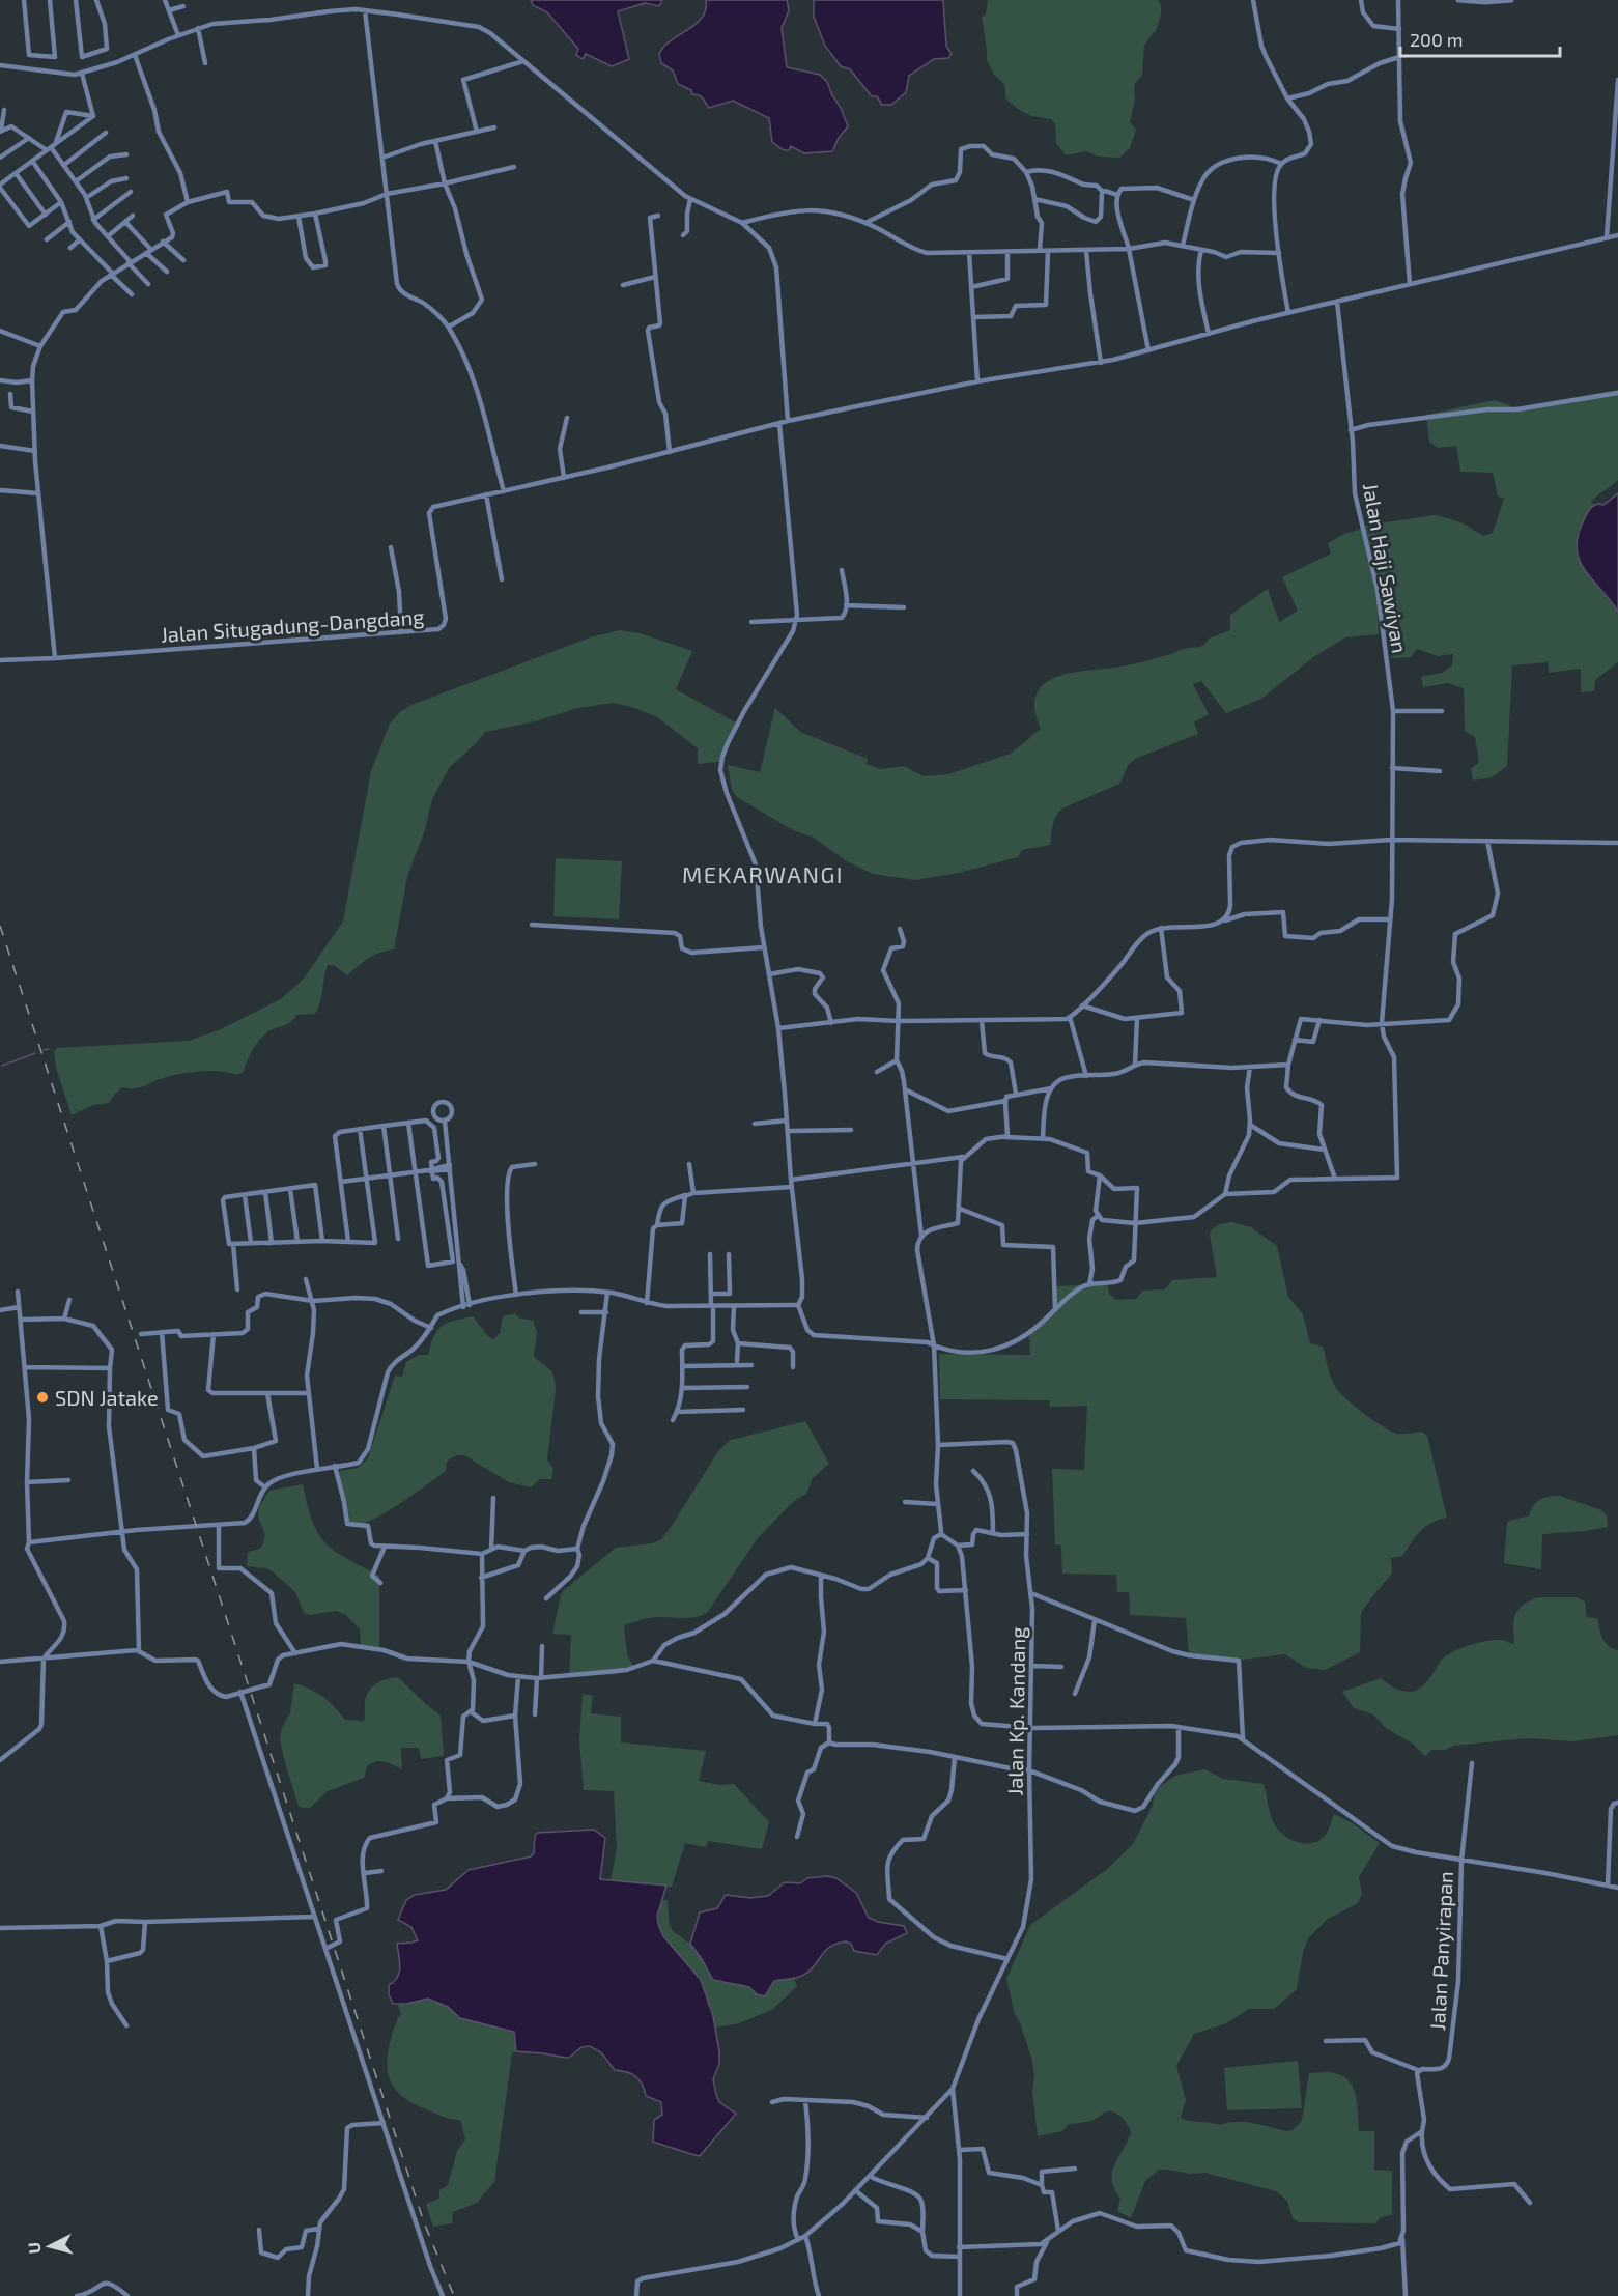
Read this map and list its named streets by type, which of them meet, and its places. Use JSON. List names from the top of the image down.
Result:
{
  "streets": {
    "street": [
      "Jalan Haji Sawiyan",
      "Jalan Situgadung-Dangdang",
      "Jalan Kp. Kandang",
      "Jalan Panyirapan"
    ]
  },
  "crossings": [
    ["Jalan Haji Sawiyan", "Jalan Situgadung-Dangdang"]
  ],
  "districts": ["MEKARWANGI"],
  "places": ["SDN Jatake"],
  "scale_bar": "200 m",
  "north": "left"
}
